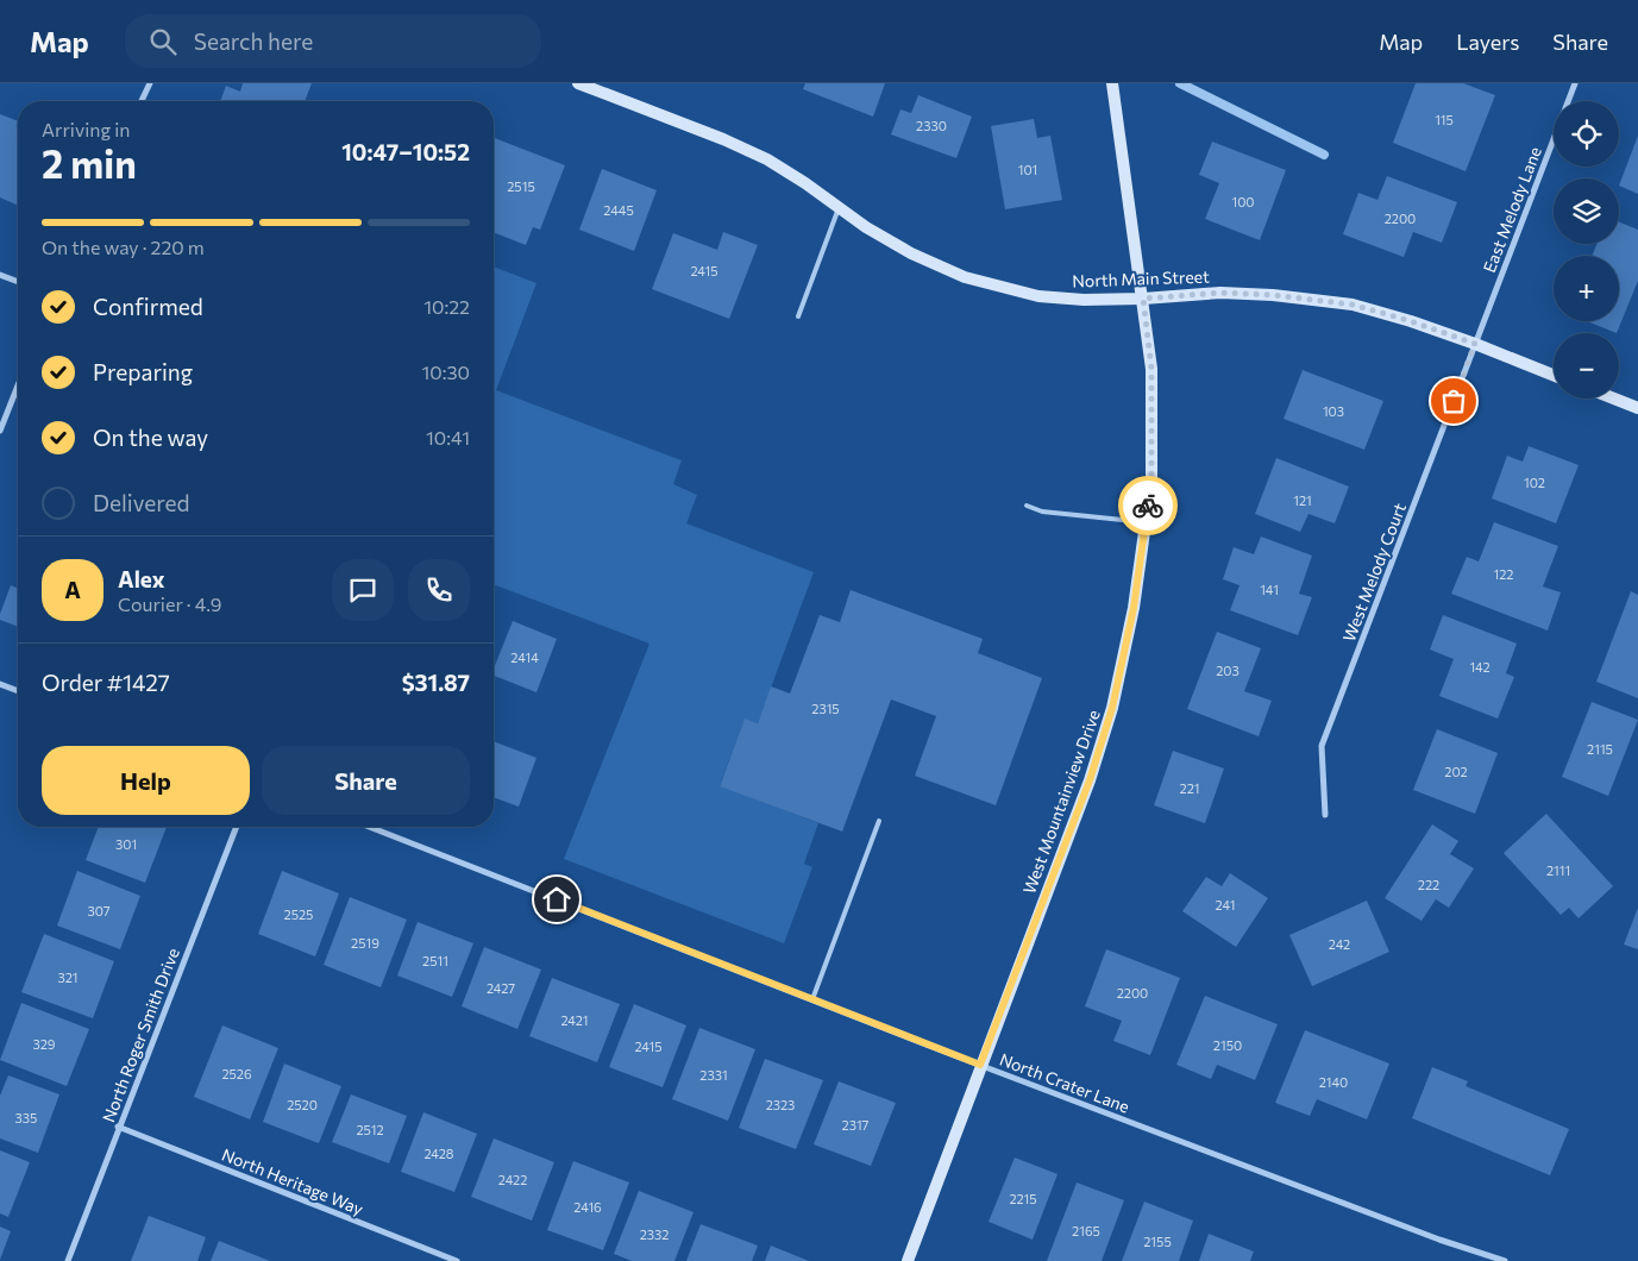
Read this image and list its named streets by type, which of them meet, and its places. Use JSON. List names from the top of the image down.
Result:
{
  "streets": {
    "street": [
      "East Melody Lane",
      "North Main Street",
      "West Melody Court",
      "West Mountainview Drive",
      "North Roger Smith Drive",
      "North Crater Lane",
      "North Heritage Way"
    ]
  },
  "crossings": [
    ["East Melody Lane", "North Main Street"],
    ["East Melody Lane", "West Melody Court"],
    ["North Main Street", "West Melody Court"],
    ["North Main Street", "West Mountainview Drive"],
    ["West Mountainview Drive", "North Crater Lane"],
    ["North Roger Smith Drive", "North Heritage Way"]
  ],
  "house_numbers": [
    "115",
    "2330",
    "101",
    "2515",
    "100",
    "2445",
    "2200",
    "2415",
    "103",
    "102",
    "121",
    "122",
    "141",
    "2414",
    "142",
    "203",
    "2315",
    "2115",
    "202",
    "221",
    "301",
    "2111",
    "222",
    "241",
    "307",
    "2525",
    "2519",
    "242",
    "2511",
    "321",
    "2427",
    "2200",
    "2421",
    "329",
    "2150",
    "2415",
    "2526",
    "2331",
    "2140",
    "2520",
    "2323",
    "335",
    "2317",
    "2512",
    "2428",
    "2422",
    "2215",
    "2416",
    "2165",
    "2332",
    "2155"
  ],
  "page": {
    "header": "Map",
    "search": "Search here",
    "nav": ["Map", "Layers", "Share"],
    "map_buttons": ["+", "−"],
    "heading": ["2 min", "Arriving in", "10:47–10:52"],
    "panel": [
      "Alex",
      "Courier · 4.9",
      "Order #1427",
      "$31.87"
    ],
    "bar": "On the way · 220 m",
    "list": [
      ["Confirmed", "10:22"],
      ["Preparing", "10:30"],
      ["On the way", "10:41"],
      "Delivered"
    ],
    "round": "A",
    "buttons": ["Help", "Share"]
  }
}
